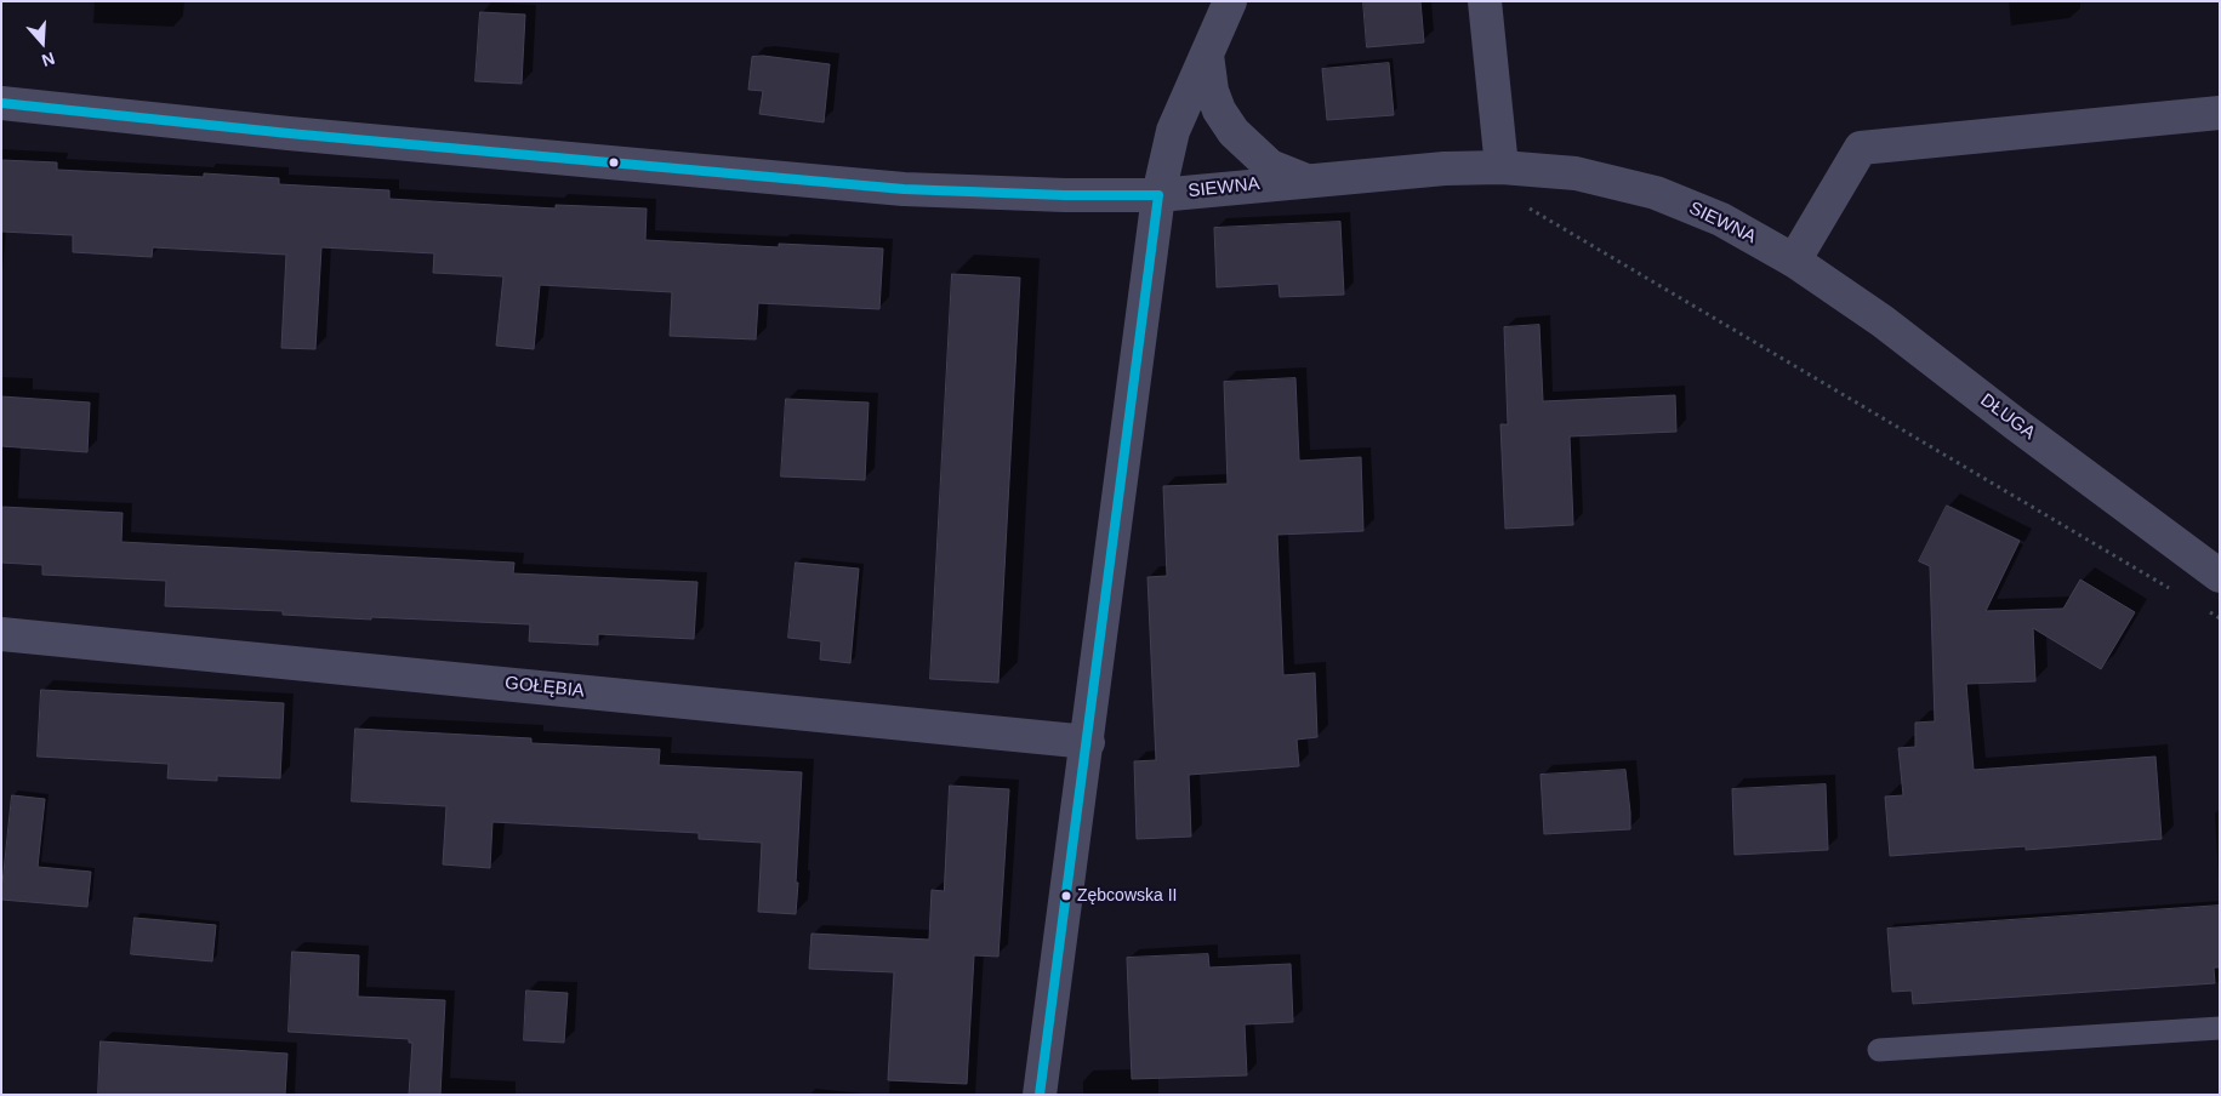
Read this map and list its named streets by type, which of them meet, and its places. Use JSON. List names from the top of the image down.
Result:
{
  "streets": {
    "street": ["SIEWNA", "DŁUGA", "GOŁĘBIA"]
  },
  "crossings": [
    ["SIEWNA", "DŁUGA"]
  ],
  "places": ["Zębcowska II"],
  "north": "bottom"
}
